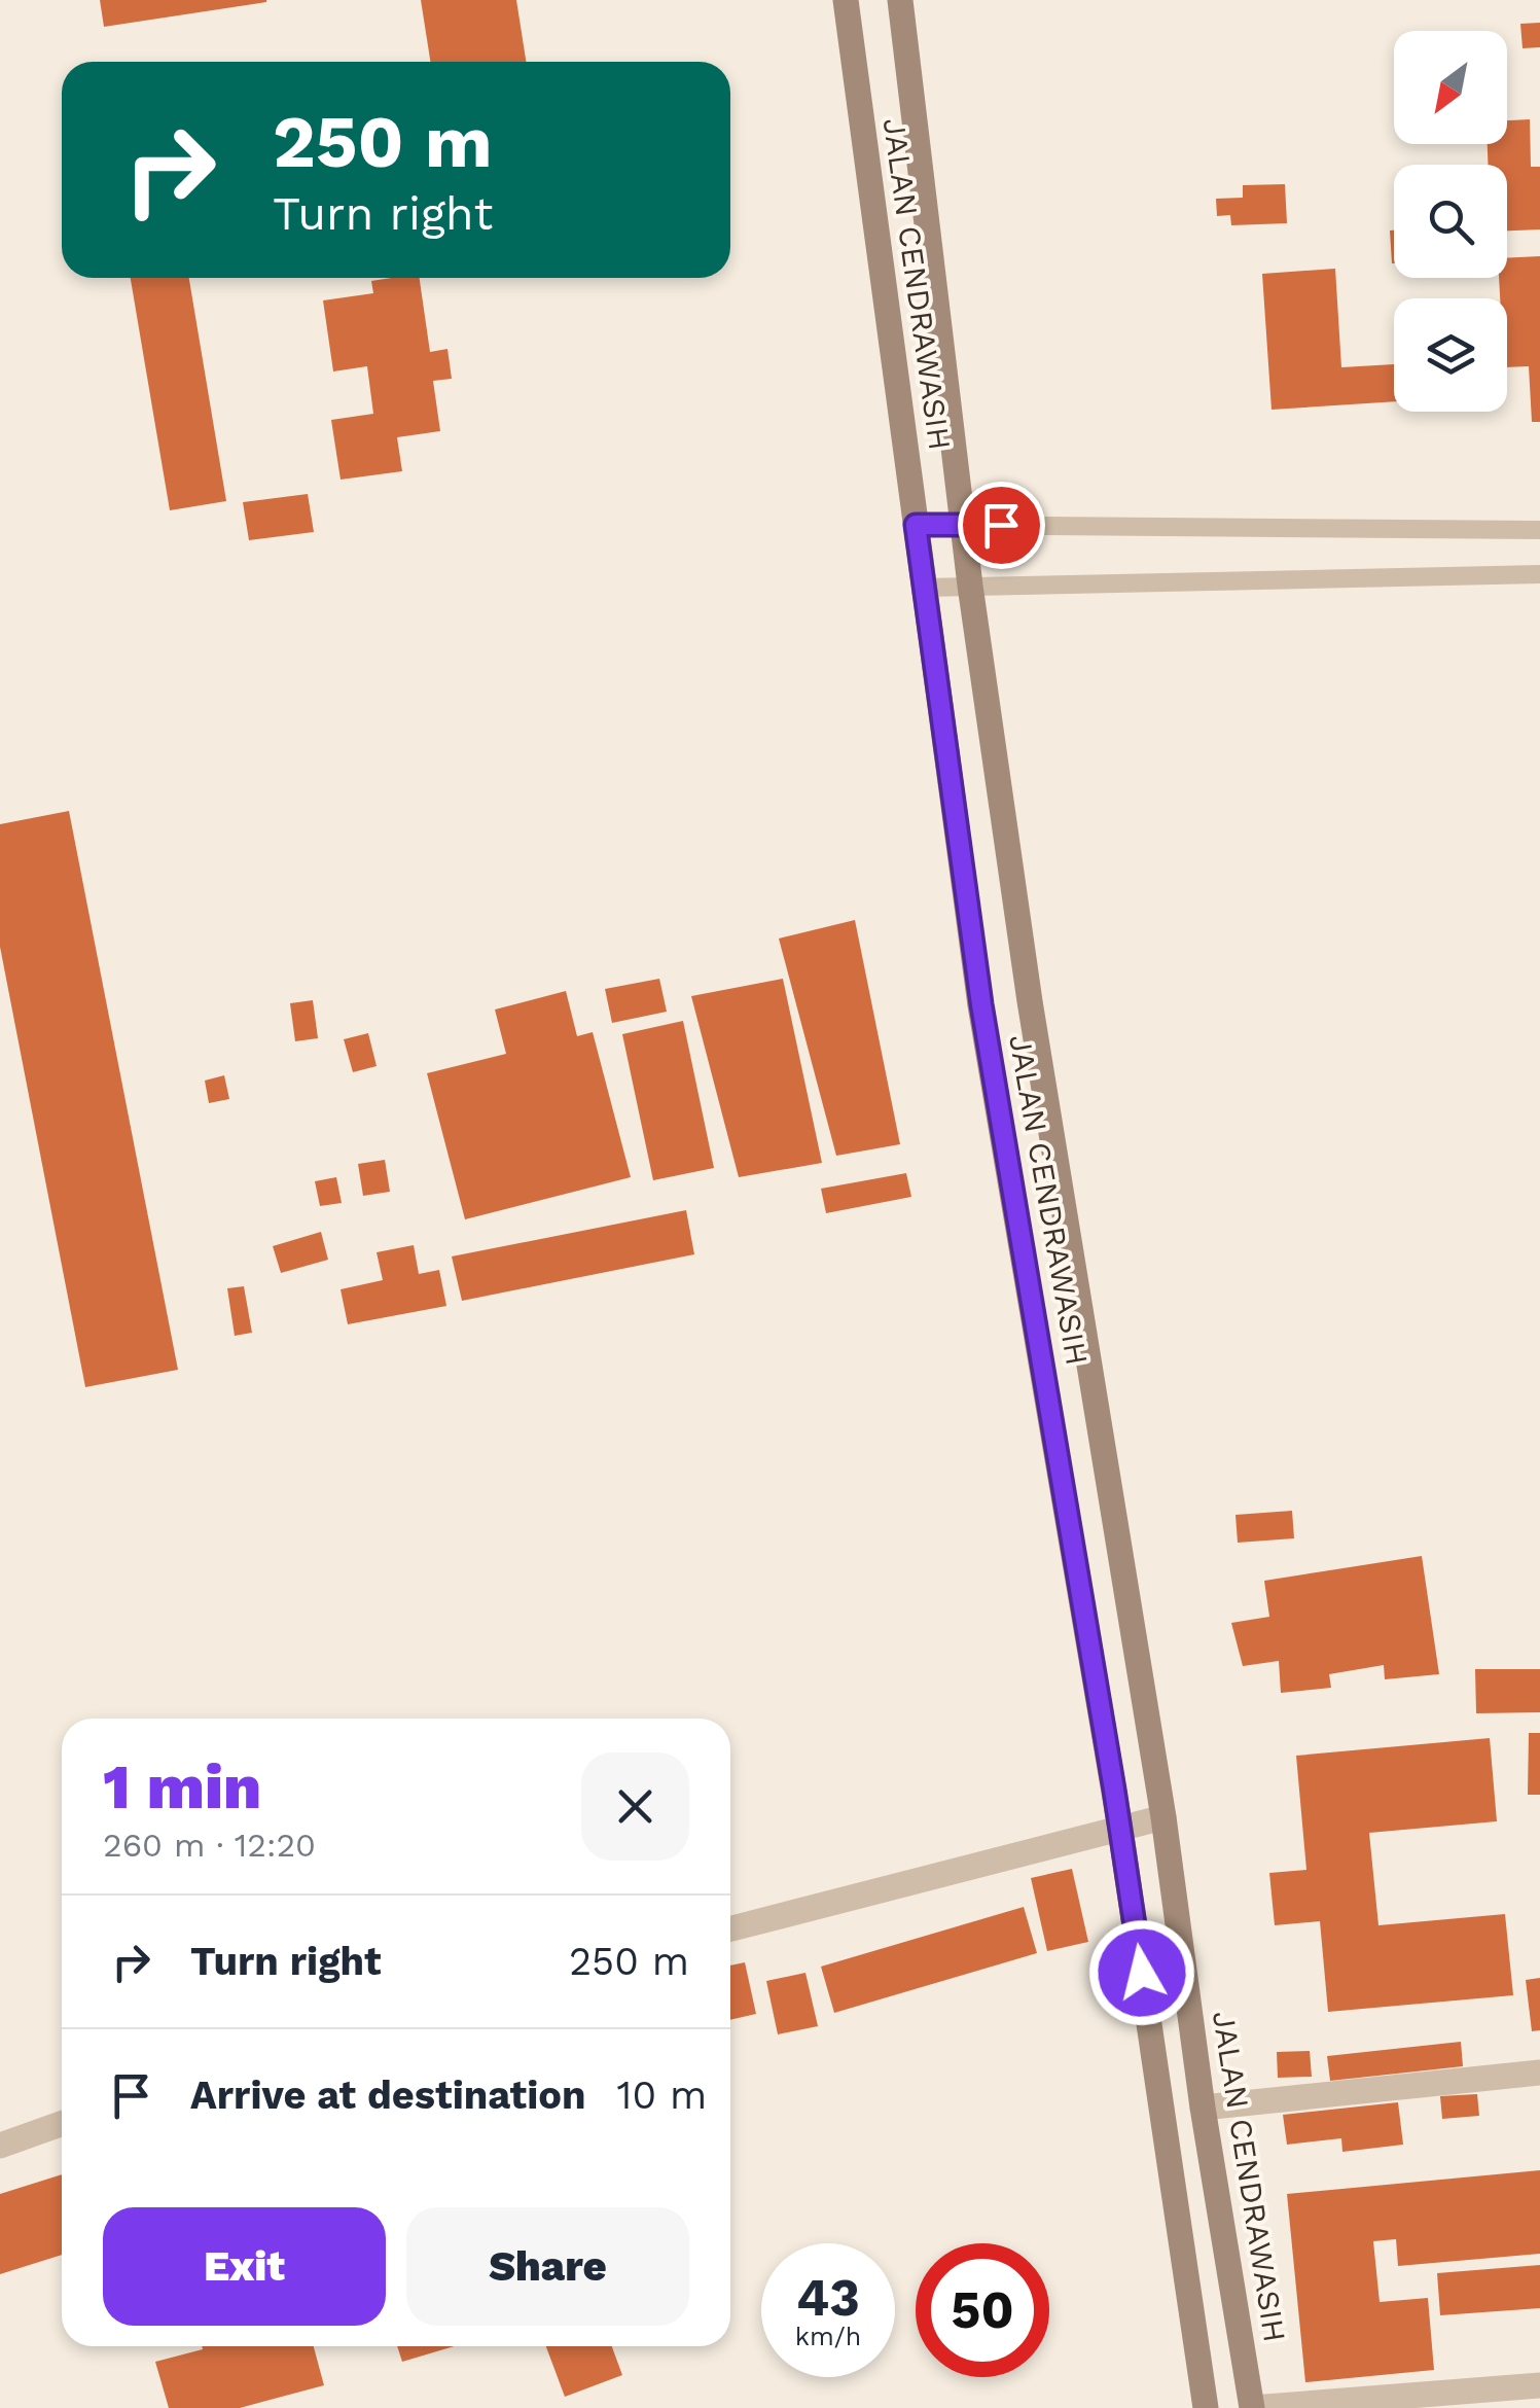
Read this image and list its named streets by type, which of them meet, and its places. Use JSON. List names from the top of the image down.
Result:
{
  "streets": {
    "main road": ["JALAN CENDRAWASIH"]
  },
  "north": "bottom left",
  "page": {
    "turn": ["250 m", "Turn right"],
    "heading": ["1 min", "260 m · 12:20"],
    "list": [
      {
        "name": "Turn right",
        "value": "250 m"
      },
      {
        "name": "Arrive at destination",
        "value": "10 m"
      }
    ],
    "buttons": ["Exit", "Share"],
    "speed": "43 km/h",
    "limit": "50"
  }
}
